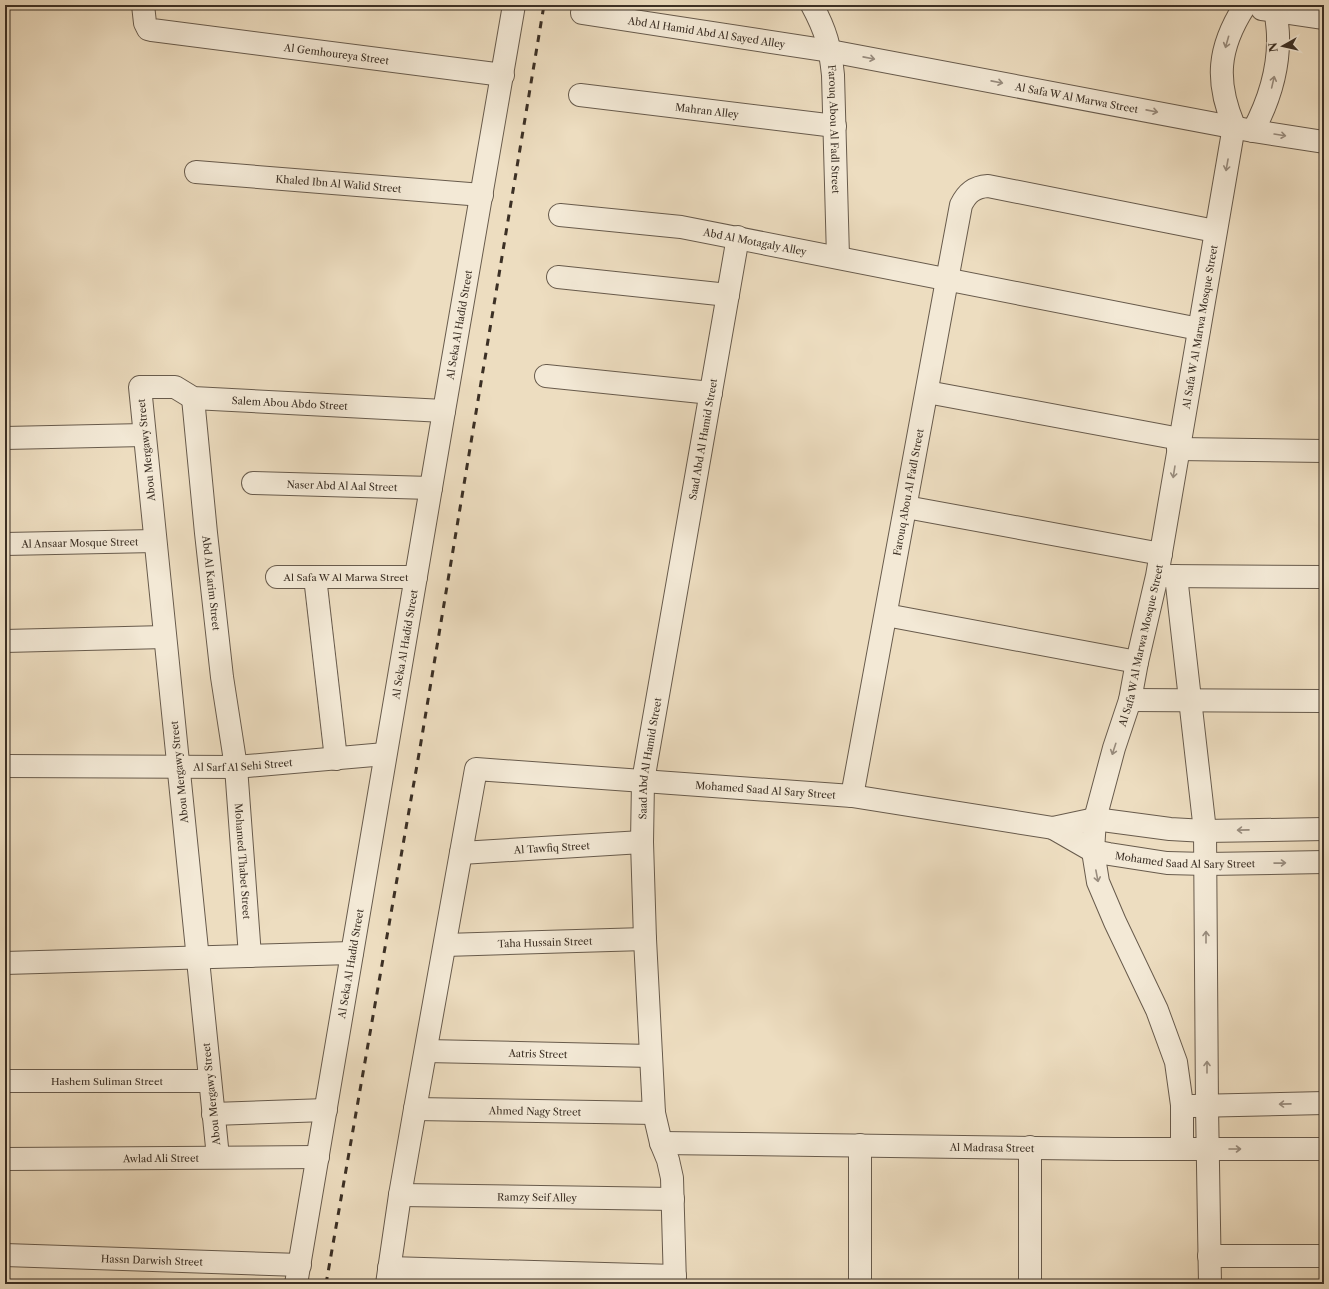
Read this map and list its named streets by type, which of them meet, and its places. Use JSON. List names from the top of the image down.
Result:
{
  "streets": {
    "street": [
      "Abd Al Hamid Abd Al Sayed Alley",
      "Al Gemhoureya Street",
      "Al Safa W Al Marwa Street",
      "Mahran Alley",
      "Farouq Abou Al Fadl Street",
      "Khaled Ibn Al Walid Street",
      "Abd Al Motagaly Alley",
      "Al Seka Al Hadid Street",
      "Al Safa W Al Marwa Mosque Street",
      "Salem Abou Abdo Street",
      "Saad Abd Al Hamid Street",
      "Abou Mergawy Street",
      "Naser Abd Al Aal Street",
      "Al Ansaar Mosque Street",
      "Abd Al Karim Street",
      "Al Sarf Al Sehi Street",
      "Mohamed Saad Al Sary Street",
      "Al Tawfiq Street",
      "Mohamed Thabet Street",
      "Taha Hussain Street",
      "Aatris Street",
      "Hashem Suliman Street",
      "Ahmed Nagy Street",
      "Al Madrasa Street",
      "Awlad Ali Street",
      "Ramzy Seif Alley",
      "Hassn Darwish Street"
    ]
  },
  "crossings": [
    ["Abd Al Hamid Abd Al Sayed Alley", "Al Safa W Al Marwa Street"],
    ["Abd Al Hamid Abd Al Sayed Alley", "Farouq Abou Al Fadl Street"],
    ["Al Gemhoureya Street", "Al Seka Al Hadid Street"],
    ["Al Safa W Al Marwa Street", "Farouq Abou Al Fadl Street"],
    ["Al Safa W Al Marwa Street", "Al Seka Al Hadid Street"],
    ["Al Safa W Al Marwa Street", "Al Safa W Al Marwa Mosque Street"],
    ["Mahran Alley", "Farouq Abou Al Fadl Street"],
    ["Farouq Abou Al Fadl Street", "Abd Al Motagaly Alley"],
    ["Farouq Abou Al Fadl Street", "Al Safa W Al Marwa Mosque Street"],
    ["Farouq Abou Al Fadl Street", "Mohamed Saad Al Sary Street"],
    ["Khaled Ibn Al Walid Street", "Al Seka Al Hadid Street"],
    ["Abd Al Motagaly Alley", "Al Safa W Al Marwa Mosque Street"],
    ["Abd Al Motagaly Alley", "Saad Abd Al Hamid Street"],
    ["Al Seka Al Hadid Street", "Salem Abou Abdo Street"],
    ["Al Seka Al Hadid Street", "Naser Abd Al Aal Street"],
    ["Al Seka Al Hadid Street", "Al Sarf Al Sehi Street"],
    ["Al Seka Al Hadid Street", "Awlad Ali Street"],
    ["Al Seka Al Hadid Street", "Hassn Darwish Street"],
    ["Al Safa W Al Marwa Mosque Street", "Mohamed Saad Al Sary Street"],
    ["Al Safa W Al Marwa Mosque Street", "Al Madrasa Street"],
    ["Salem Abou Abdo Street", "Abou Mergawy Street"],
    ["Salem Abou Abdo Street", "Abd Al Karim Street"],
    ["Saad Abd Al Hamid Street", "Mohamed Saad Al Sary Street"],
    ["Saad Abd Al Hamid Street", "Al Tawfiq Street"],
    ["Saad Abd Al Hamid Street", "Taha Hussain Street"],
    ["Saad Abd Al Hamid Street", "Aatris Street"],
    ["Saad Abd Al Hamid Street", "Ahmed Nagy Street"],
    ["Saad Abd Al Hamid Street", "Al Madrasa Street"],
    ["Saad Abd Al Hamid Street", "Ramzy Seif Alley"],
    ["Abou Mergawy Street", "Al Ansaar Mosque Street"],
    ["Abou Mergawy Street", "Al Sarf Al Sehi Street"],
    ["Abou Mergawy Street", "Hashem Suliman Street"],
    ["Abou Mergawy Street", "Awlad Ali Street"],
    ["Abd Al Karim Street", "Al Sarf Al Sehi Street"],
    ["Abd Al Karim Street", "Mohamed Thabet Street"],
    ["Al Sarf Al Sehi Street", "Mohamed Thabet Street"],
    ["Mohamed Saad Al Sary Street", "Al Tawfiq Street"]
  ],
  "one_way": ["Al Safa W Al Marwa Street"],
  "north": "left"
}
